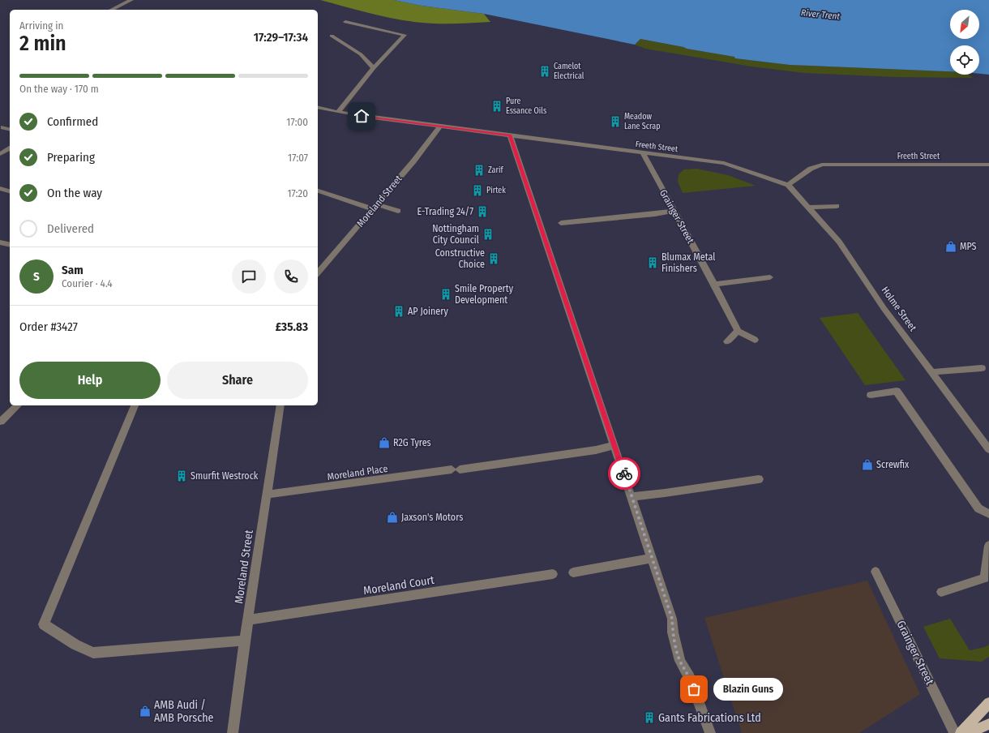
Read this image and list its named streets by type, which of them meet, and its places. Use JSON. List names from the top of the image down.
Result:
{
  "streets": {
    "street": [
      "Freeth Street",
      "Moreland Street",
      "Grainger Street",
      "Holme Street",
      "Moreland Place",
      "Moreland Court"
    ]
  },
  "crossings": [
    ["Freeth Street", "Moreland Street"],
    ["Freeth Street", "Grainger Street"],
    ["Freeth Street", "Holme Street"],
    ["Moreland Street", "Moreland Place"],
    ["Moreland Street", "Moreland Court"]
  ],
  "water": ["River Trent"],
  "places": {
    "building": [
      "Camelot Electrical",
      "Pure Essance Oils",
      "Meadow Lane Scrap",
      "Zarif",
      "Pirtek",
      "E-Trading 24/7",
      "Nottingham City Council",
      "Constructive Choice",
      "Blumax Metal Finishers",
      "Smile Property Development",
      "AP Joinery",
      "Smurfit Westrock",
      "Gants Fabrications Ltd"
    ],
    "shop": [
      "MPS",
      "R2G Tyres",
      "Screwfix",
      "Jaxson's Motors",
      "AMB Audi / AMB Porsche"
    ],
    "other": ["Blazin Guns"]
  },
  "north": "bottom left",
  "page": {
    "heading": ["2 min", "Arriving in", "17:29–17:34"],
    "panel": [
      "Sam",
      "Courier · 4.4",
      "Order #3427",
      "£35.83"
    ],
    "bar": "On the way · 170 m",
    "list": [
      ["Confirmed", "17:00"],
      ["Preparing", "17:07"],
      ["On the way", "17:20"],
      "Delivered"
    ],
    "round": "S",
    "buttons": ["Help", "Share"],
    "bubble": "Blazin Guns"
  }
}
